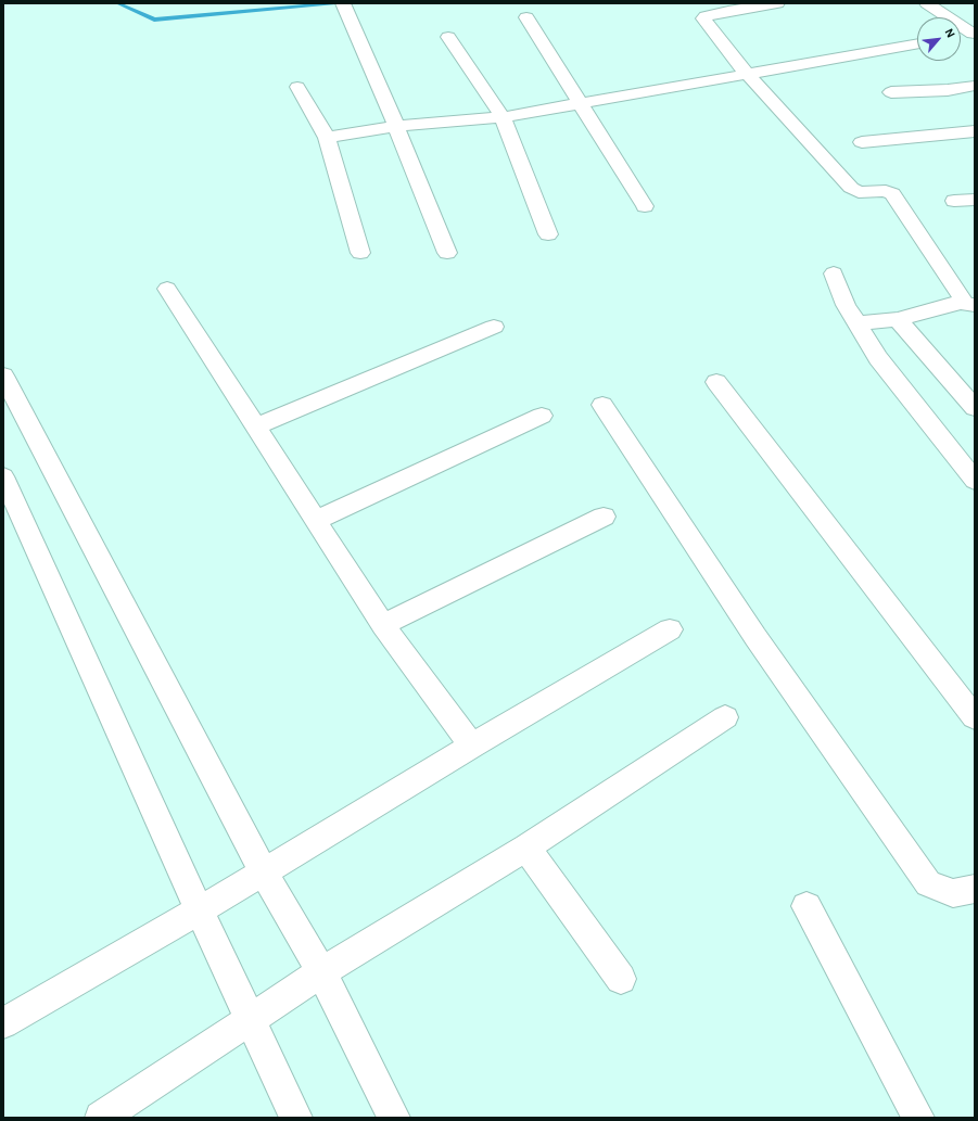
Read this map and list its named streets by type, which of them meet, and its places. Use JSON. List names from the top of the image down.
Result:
{
  "north": "top right"
}
